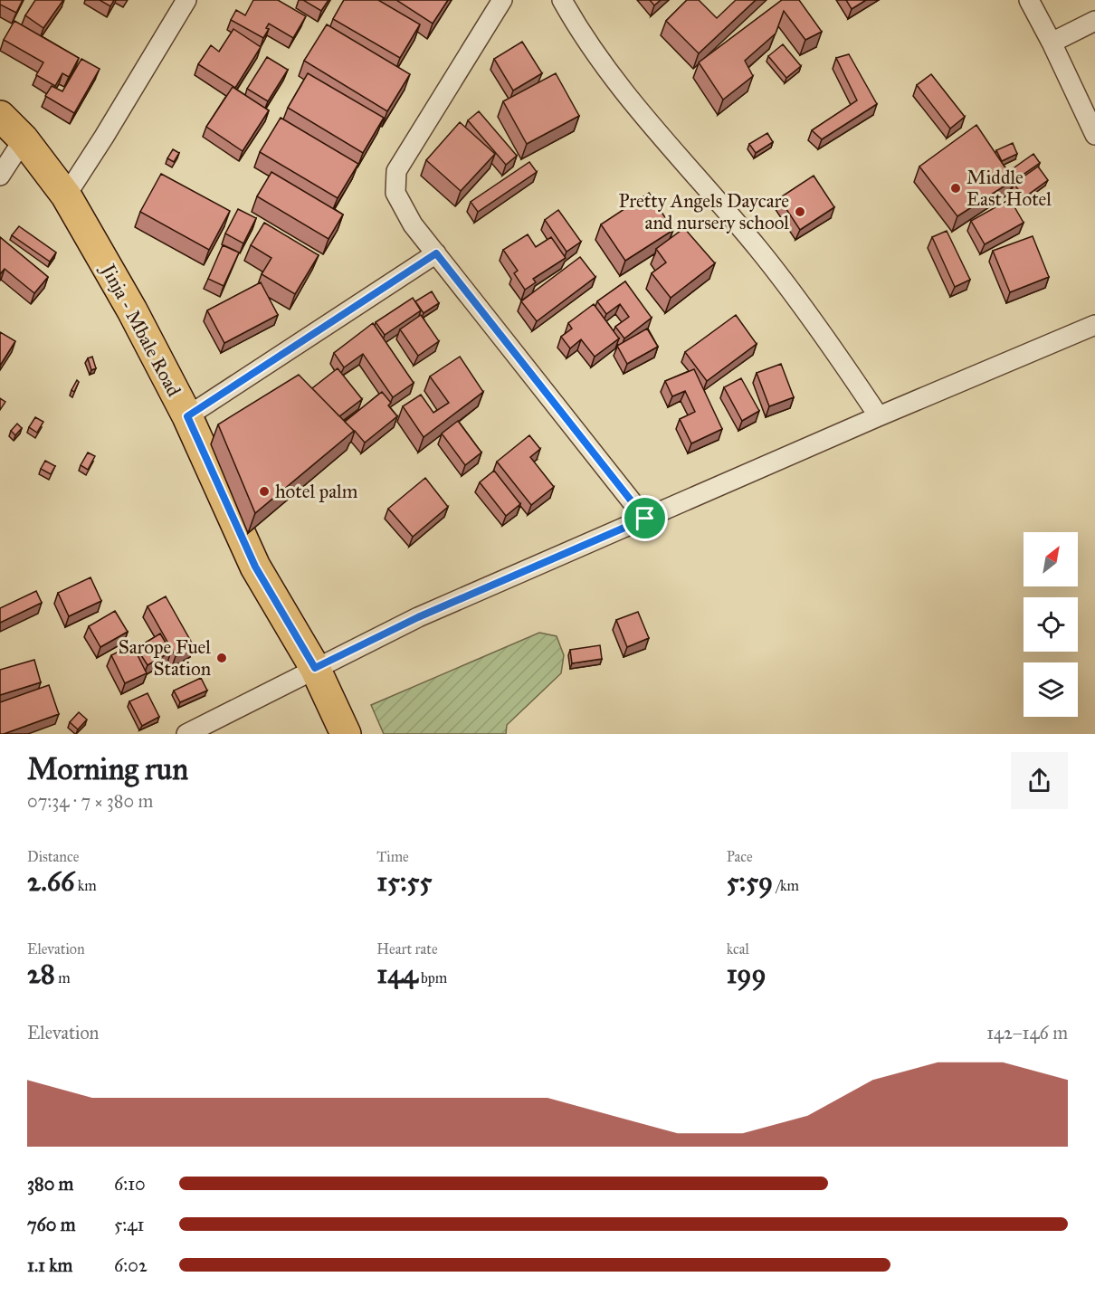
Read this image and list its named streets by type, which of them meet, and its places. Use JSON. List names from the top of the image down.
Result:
{
  "streets": {
    "main road": ["Jinja - Mbale Road"]
  },
  "places": [
    "Middle East Hotel",
    "Pretty Angels Daycare and nursery school",
    "hotel palm",
    "Sarope Fuel Station"
  ],
  "north": "top right",
  "page": {
    "heading": ["Morning run", "07:34 · 7 × 380 m"],
    "stats": [
      ["Distance", "2.66 km"],
      ["Time", "15:55"],
      ["Pace", "5:59 /km"],
      ["Elevation", "28 m"],
      ["Heart rate", "144 bpm"],
      ["kcal", "199"]
    ],
    "chart": ["Elevation", "142–146 m"],
    "list": [
      {
        "name": "380 m",
        "note": "6:10"
      },
      {
        "name": "760 m",
        "note": "5:41"
      },
      {
        "name": "1.1 km",
        "note": "6:02"
      }
    ]
  }
}
